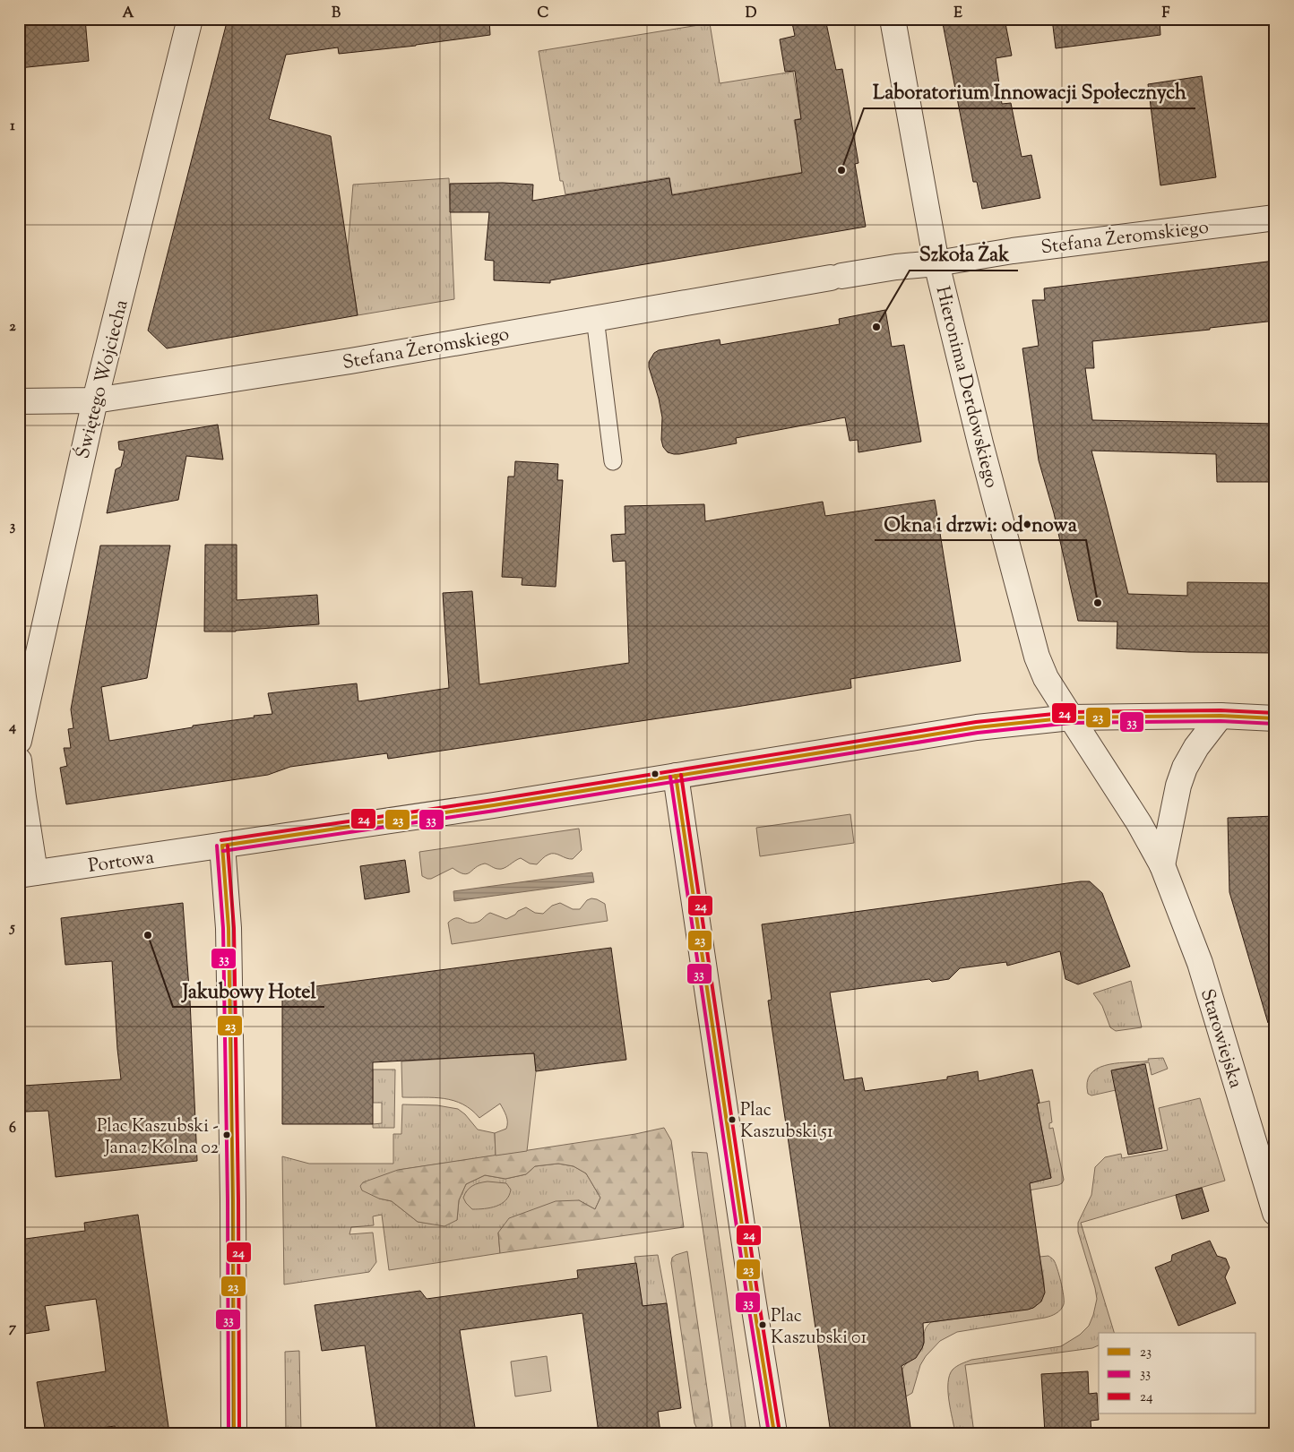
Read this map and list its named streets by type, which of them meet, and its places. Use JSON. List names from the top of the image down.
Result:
{
  "streets": {
    "street": [
      "Stefana Żeromskiego",
      "Świętego Wojciecha",
      "Hieronima Derdowskiego",
      "Portowa",
      "Starowiejska"
    ]
  },
  "crossings": [
    ["Stefana Żeromskiego", "Świętego Wojciecha"],
    ["Stefana Żeromskiego", "Hieronima Derdowskiego"],
    ["Hieronima Derdowskiego", "Portowa"],
    ["Hieronima Derdowskiego", "Starowiejska"]
  ],
  "places": [
    "Laboratorium Innowacji Społecznych",
    "Szkoła Żak",
    "Okna i drzwi: od•nowa",
    "Jakubowy Hotel",
    "Plac Kaszubski 51",
    "Plac Kaszubski - Jana z Kolna 02",
    "Plac Kaszubski 01"
  ],
  "lines": ["transit line 24", "transit line 23", "transit line 33"],
  "legend": ["23", "33", "24"],
  "grid": {
    "columns": [
      "A",
      "B",
      "C",
      "D",
      "E",
      "F"
    ],
    "rows": [
      "1",
      "2",
      "3",
      "4",
      "5",
      "6",
      "7"
    ]
  }
}
